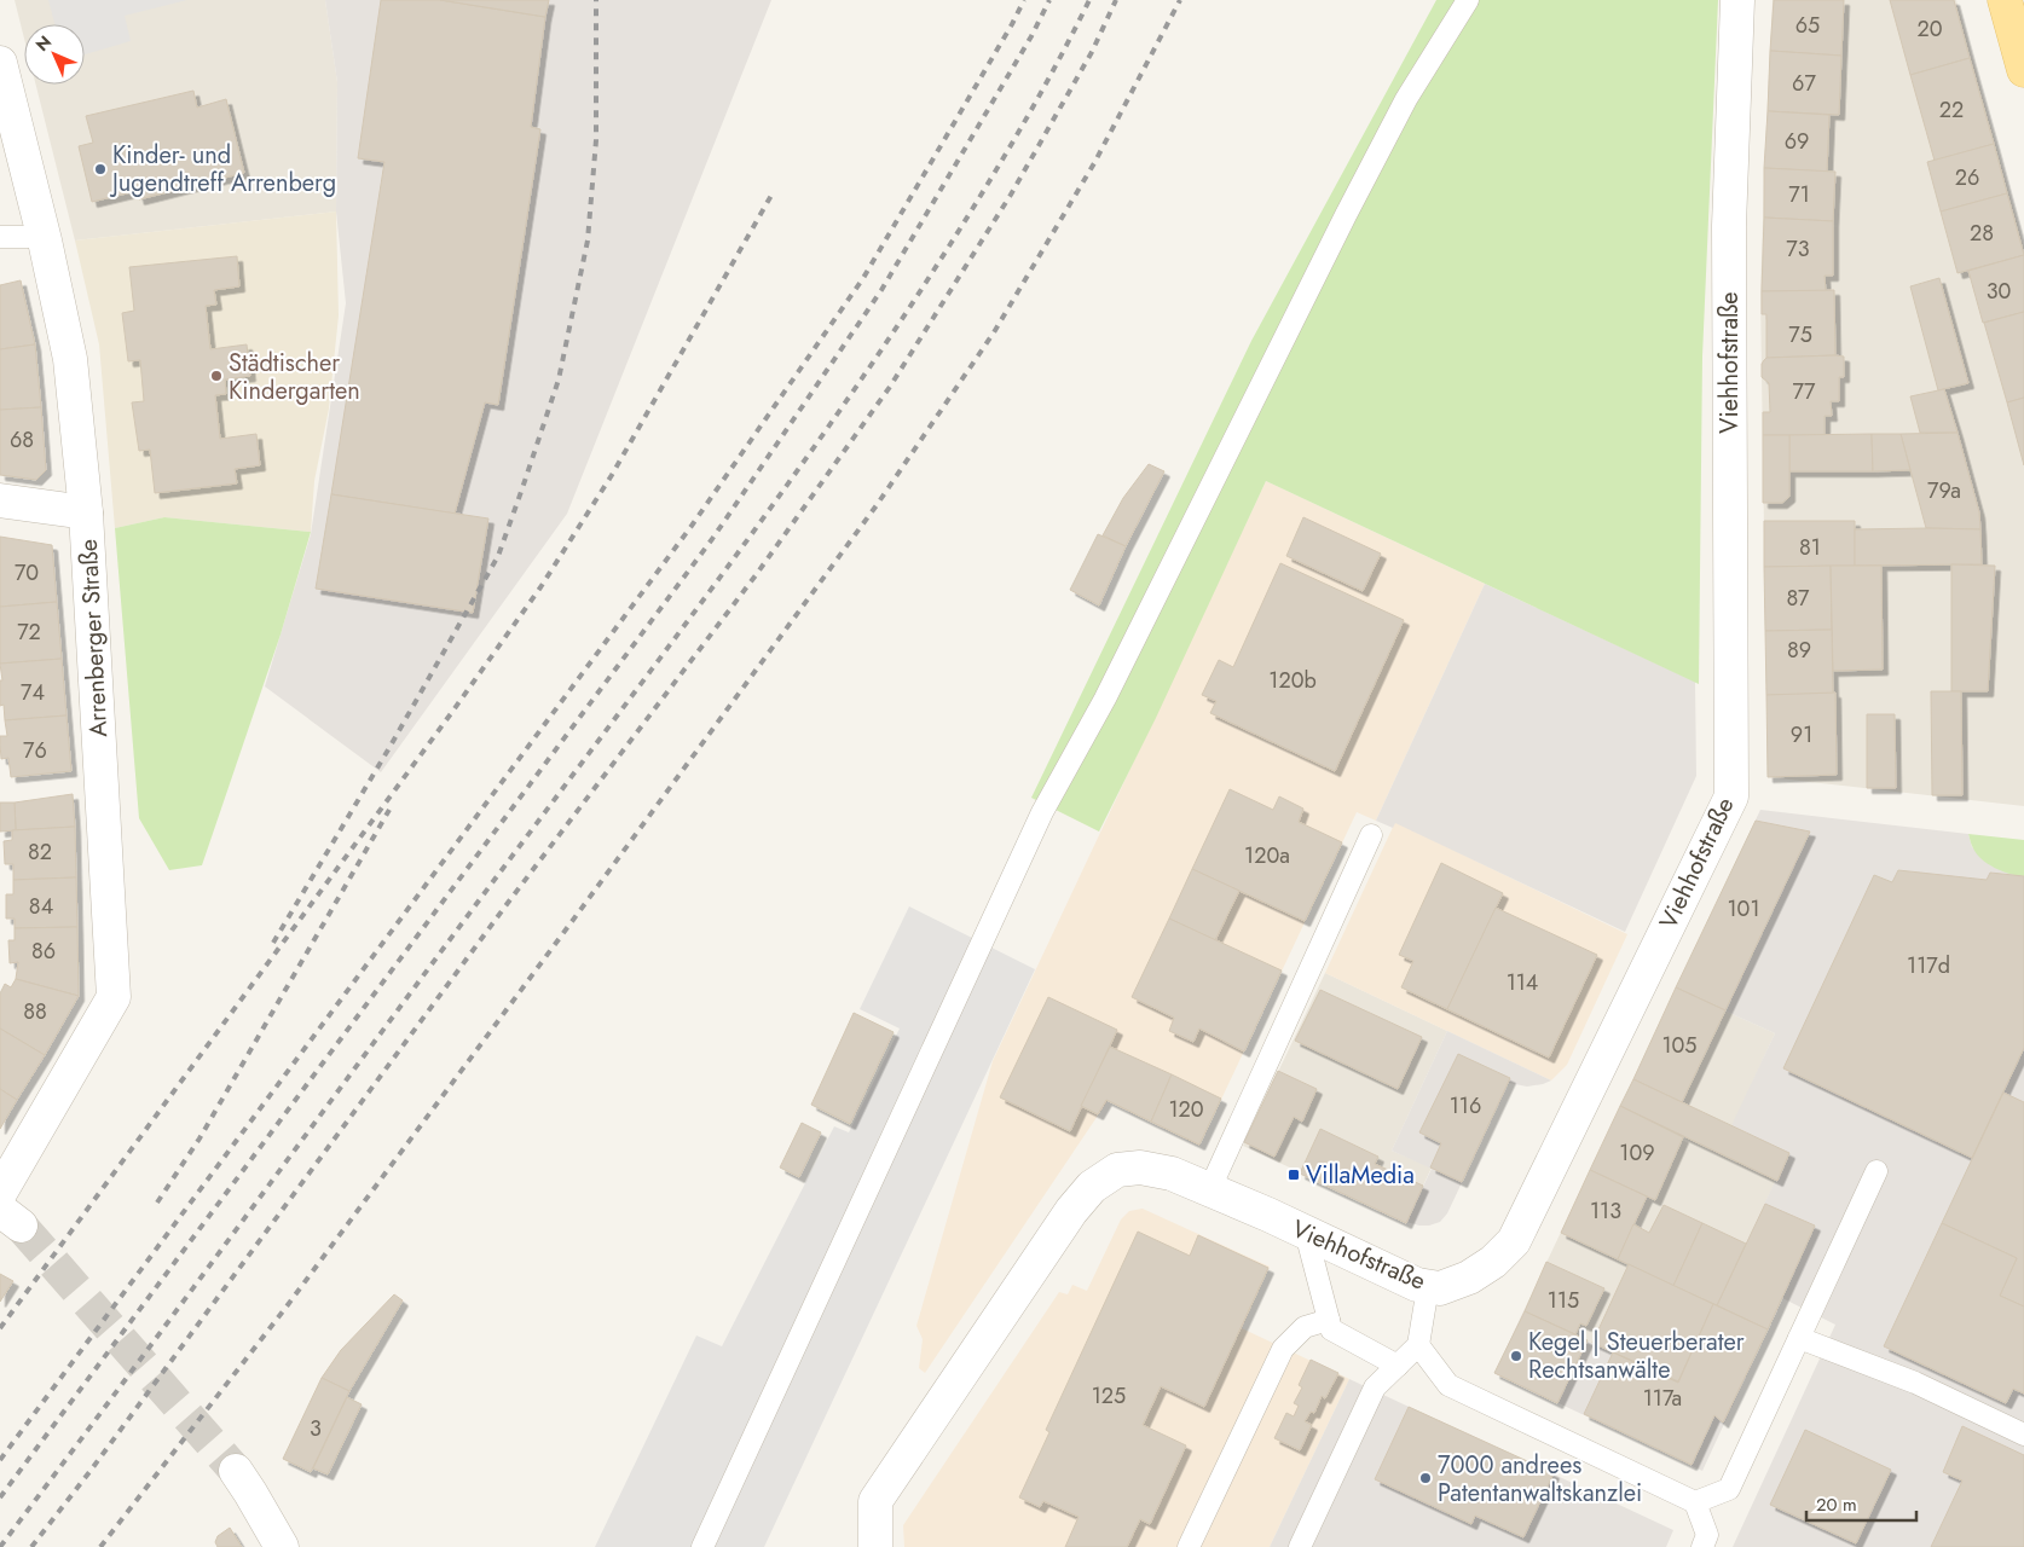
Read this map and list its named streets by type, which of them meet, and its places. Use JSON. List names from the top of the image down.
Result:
{
  "streets": {
    "street": ["Viehhofstraße", "Arrenberger Straße"]
  },
  "places": {
    "other": [
      "Kinder- und Jugendtreff Arrenberg",
      "Städtischer Kindergarten",
      "Kegel | Steuerberater Rechtsanwälte",
      "7000 andrees Patentanwaltskanzlei"
    ],
    "transit": ["VillaMedia"]
  },
  "house_numbers": [
    "65",
    "20",
    "67",
    "22",
    "69",
    "26",
    "71",
    "28",
    "73",
    "30",
    "75",
    "77",
    "68",
    "79a",
    "81",
    "70",
    "87",
    "72",
    "89",
    "120b",
    "74",
    "91",
    "76",
    "82",
    "120a",
    "84",
    "101",
    "86",
    "117d",
    "114",
    "88",
    "105",
    "116",
    "120",
    "109",
    "113",
    "115",
    "125",
    "117a",
    "3"
  ],
  "scale_bar": "20 m",
  "north": "top left"
}
